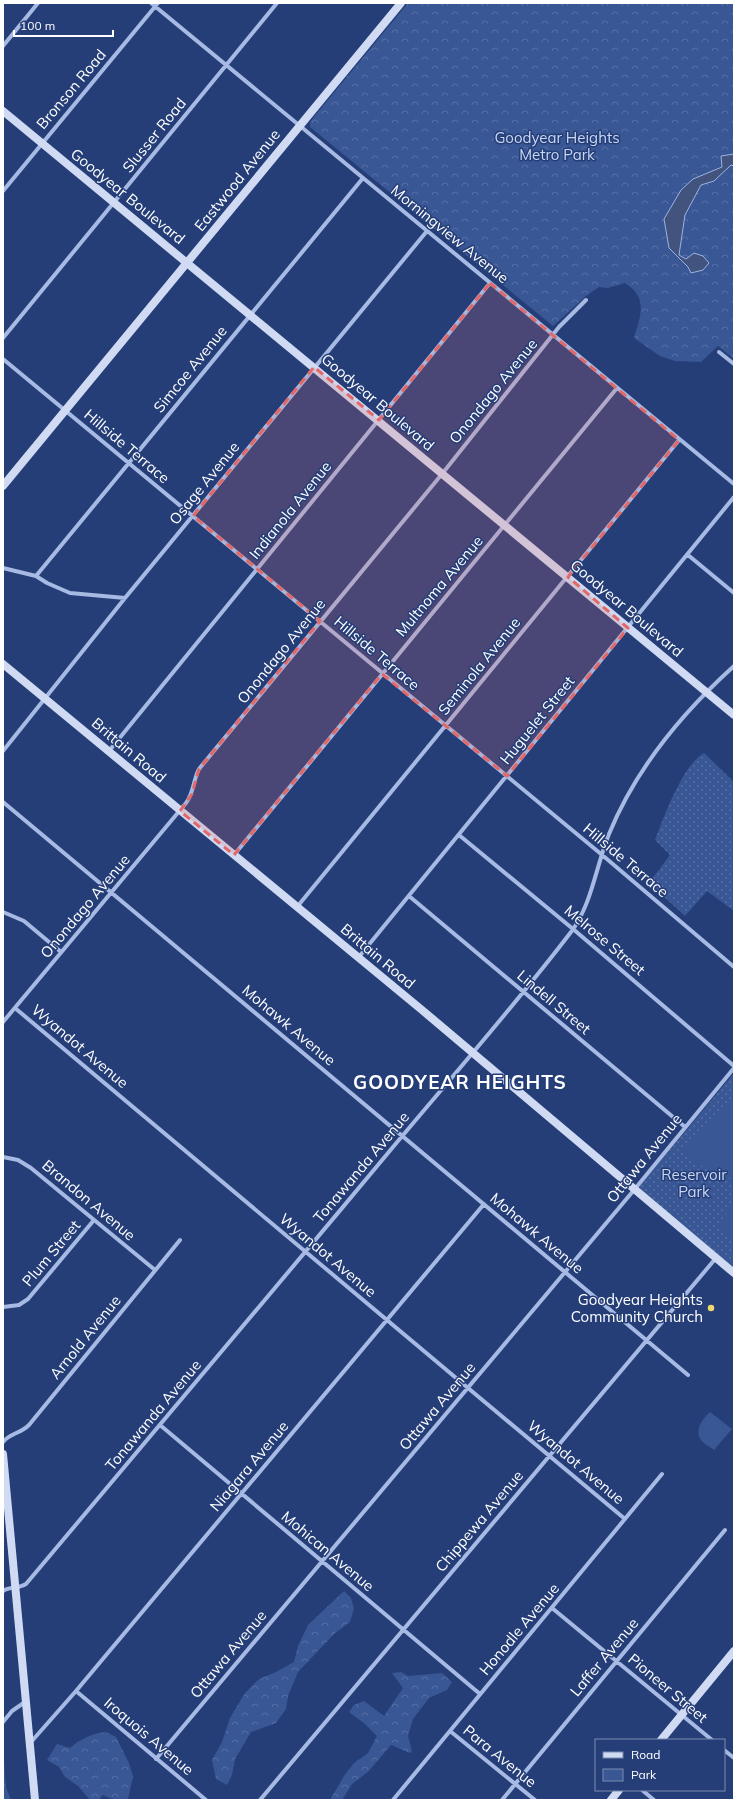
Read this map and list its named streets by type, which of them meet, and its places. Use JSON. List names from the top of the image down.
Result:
{
  "streets": {
    "street": [
      "Bronson Road",
      "Slusser Road",
      "Eastwood Avenue",
      "Goodyear Boulevard",
      "Morningview Avenue",
      "Simcoe Avenue",
      "Onondago Avenue",
      "Hillside Terrace",
      "Osage Avenue",
      "Indianola Avenue",
      "Multnoma Avenue",
      "Seminola Avenue",
      "Huguelet Street",
      "Brittain Road",
      "Melrose Street",
      "Lindell Street",
      "Mohawk Avenue",
      "Wyandot Avenue",
      "Ottawa Avenue",
      "Tonawanda Avenue",
      "Brandon Avenue",
      "Plum Street",
      "Arnold Avenue",
      "Niagara Avenue",
      "Chippewa Avenue",
      "Mohican Avenue",
      "Honodle Avenue",
      "Laffer Avenue",
      "Pioneer Street",
      "Iroquois Avenue",
      "Para Avenue"
    ]
  },
  "crossings": [
    ["Bronson Road", "Goodyear Boulevard"],
    ["Bronson Road", "Morningview Avenue"],
    ["Slusser Road", "Goodyear Boulevard"],
    ["Slusser Road", "Morningview Avenue"],
    ["Eastwood Avenue", "Goodyear Boulevard"],
    ["Eastwood Avenue", "Morningview Avenue"],
    ["Eastwood Avenue", "Hillside Terrace"],
    ["Goodyear Boulevard", "Simcoe Avenue"],
    ["Goodyear Boulevard", "Onondago Avenue"],
    ["Goodyear Boulevard", "Osage Avenue"],
    ["Goodyear Boulevard", "Indianola Avenue"],
    ["Goodyear Boulevard", "Multnoma Avenue"],
    ["Goodyear Boulevard", "Seminola Avenue"],
    ["Goodyear Boulevard", "Huguelet Street"],
    ["Goodyear Boulevard", "Tonawanda Avenue"],
    ["Morningview Avenue", "Simcoe Avenue"],
    ["Morningview Avenue", "Onondago Avenue"],
    ["Morningview Avenue", "Osage Avenue"],
    ["Morningview Avenue", "Indianola Avenue"],
    ["Morningview Avenue", "Multnoma Avenue"],
    ["Morningview Avenue", "Seminola Avenue"],
    ["Simcoe Avenue", "Hillside Terrace"],
    ["Onondago Avenue", "Hillside Terrace"],
    ["Onondago Avenue", "Brittain Road"],
    ["Onondago Avenue", "Mohawk Avenue"],
    ["Onondago Avenue", "Wyandot Avenue"],
    ["Hillside Terrace", "Osage Avenue"],
    ["Hillside Terrace", "Indianola Avenue"],
    ["Hillside Terrace", "Multnoma Avenue"],
    ["Hillside Terrace", "Seminola Avenue"],
    ["Hillside Terrace", "Huguelet Street"],
    ["Hillside Terrace", "Tonawanda Avenue"],
    ["Osage Avenue", "Brittain Road"],
    ["Indianola Avenue", "Brittain Road"],
    ["Multnoma Avenue", "Brittain Road"],
    ["Seminola Avenue", "Brittain Road"],
    ["Huguelet Street", "Brittain Road"],
    ["Huguelet Street", "Melrose Street"],
    ["Huguelet Street", "Lindell Street"],
    ["Brittain Road", "Ottawa Avenue"],
    ["Brittain Road", "Tonawanda Avenue"],
    ["Brittain Road", "Chippewa Avenue"],
    ["Melrose Street", "Ottawa Avenue"],
    ["Melrose Street", "Tonawanda Avenue"],
    ["Lindell Street", "Ottawa Avenue"],
    ["Lindell Street", "Tonawanda Avenue"],
    ["Mohawk Avenue", "Ottawa Avenue"],
    ["Mohawk Avenue", "Tonawanda Avenue"],
    ["Mohawk Avenue", "Niagara Avenue"],
    ["Mohawk Avenue", "Chippewa Avenue"],
    ["Wyandot Avenue", "Ottawa Avenue"],
    ["Wyandot Avenue", "Tonawanda Avenue"],
    ["Wyandot Avenue", "Niagara Avenue"],
    ["Wyandot Avenue", "Chippewa Avenue"],
    ["Wyandot Avenue", "Honodle Avenue"],
    ["Ottawa Avenue", "Mohican Avenue"],
    ["Ottawa Avenue", "Iroquois Avenue"],
    ["Tonawanda Avenue", "Mohican Avenue"],
    ["Brandon Avenue", "Plum Street"],
    ["Brandon Avenue", "Arnold Avenue"],
    ["Niagara Avenue", "Mohican Avenue"],
    ["Niagara Avenue", "Iroquois Avenue"],
    ["Chippewa Avenue", "Mohican Avenue"],
    ["Mohican Avenue", "Honodle Avenue"],
    ["Honodle Avenue", "Pioneer Street"],
    ["Honodle Avenue", "Para Avenue"],
    ["Laffer Avenue", "Pioneer Street"],
    ["Laffer Avenue", "Para Avenue"]
  ],
  "districts": ["GOODYEAR HEIGHTS"],
  "parks": ["Goodyear Heights Metro Park", "Reservoir Park"],
  "places": ["Goodyear Heights Community Church"],
  "legend": ["Road", "Park"],
  "scale_bar": "100 m"
}
